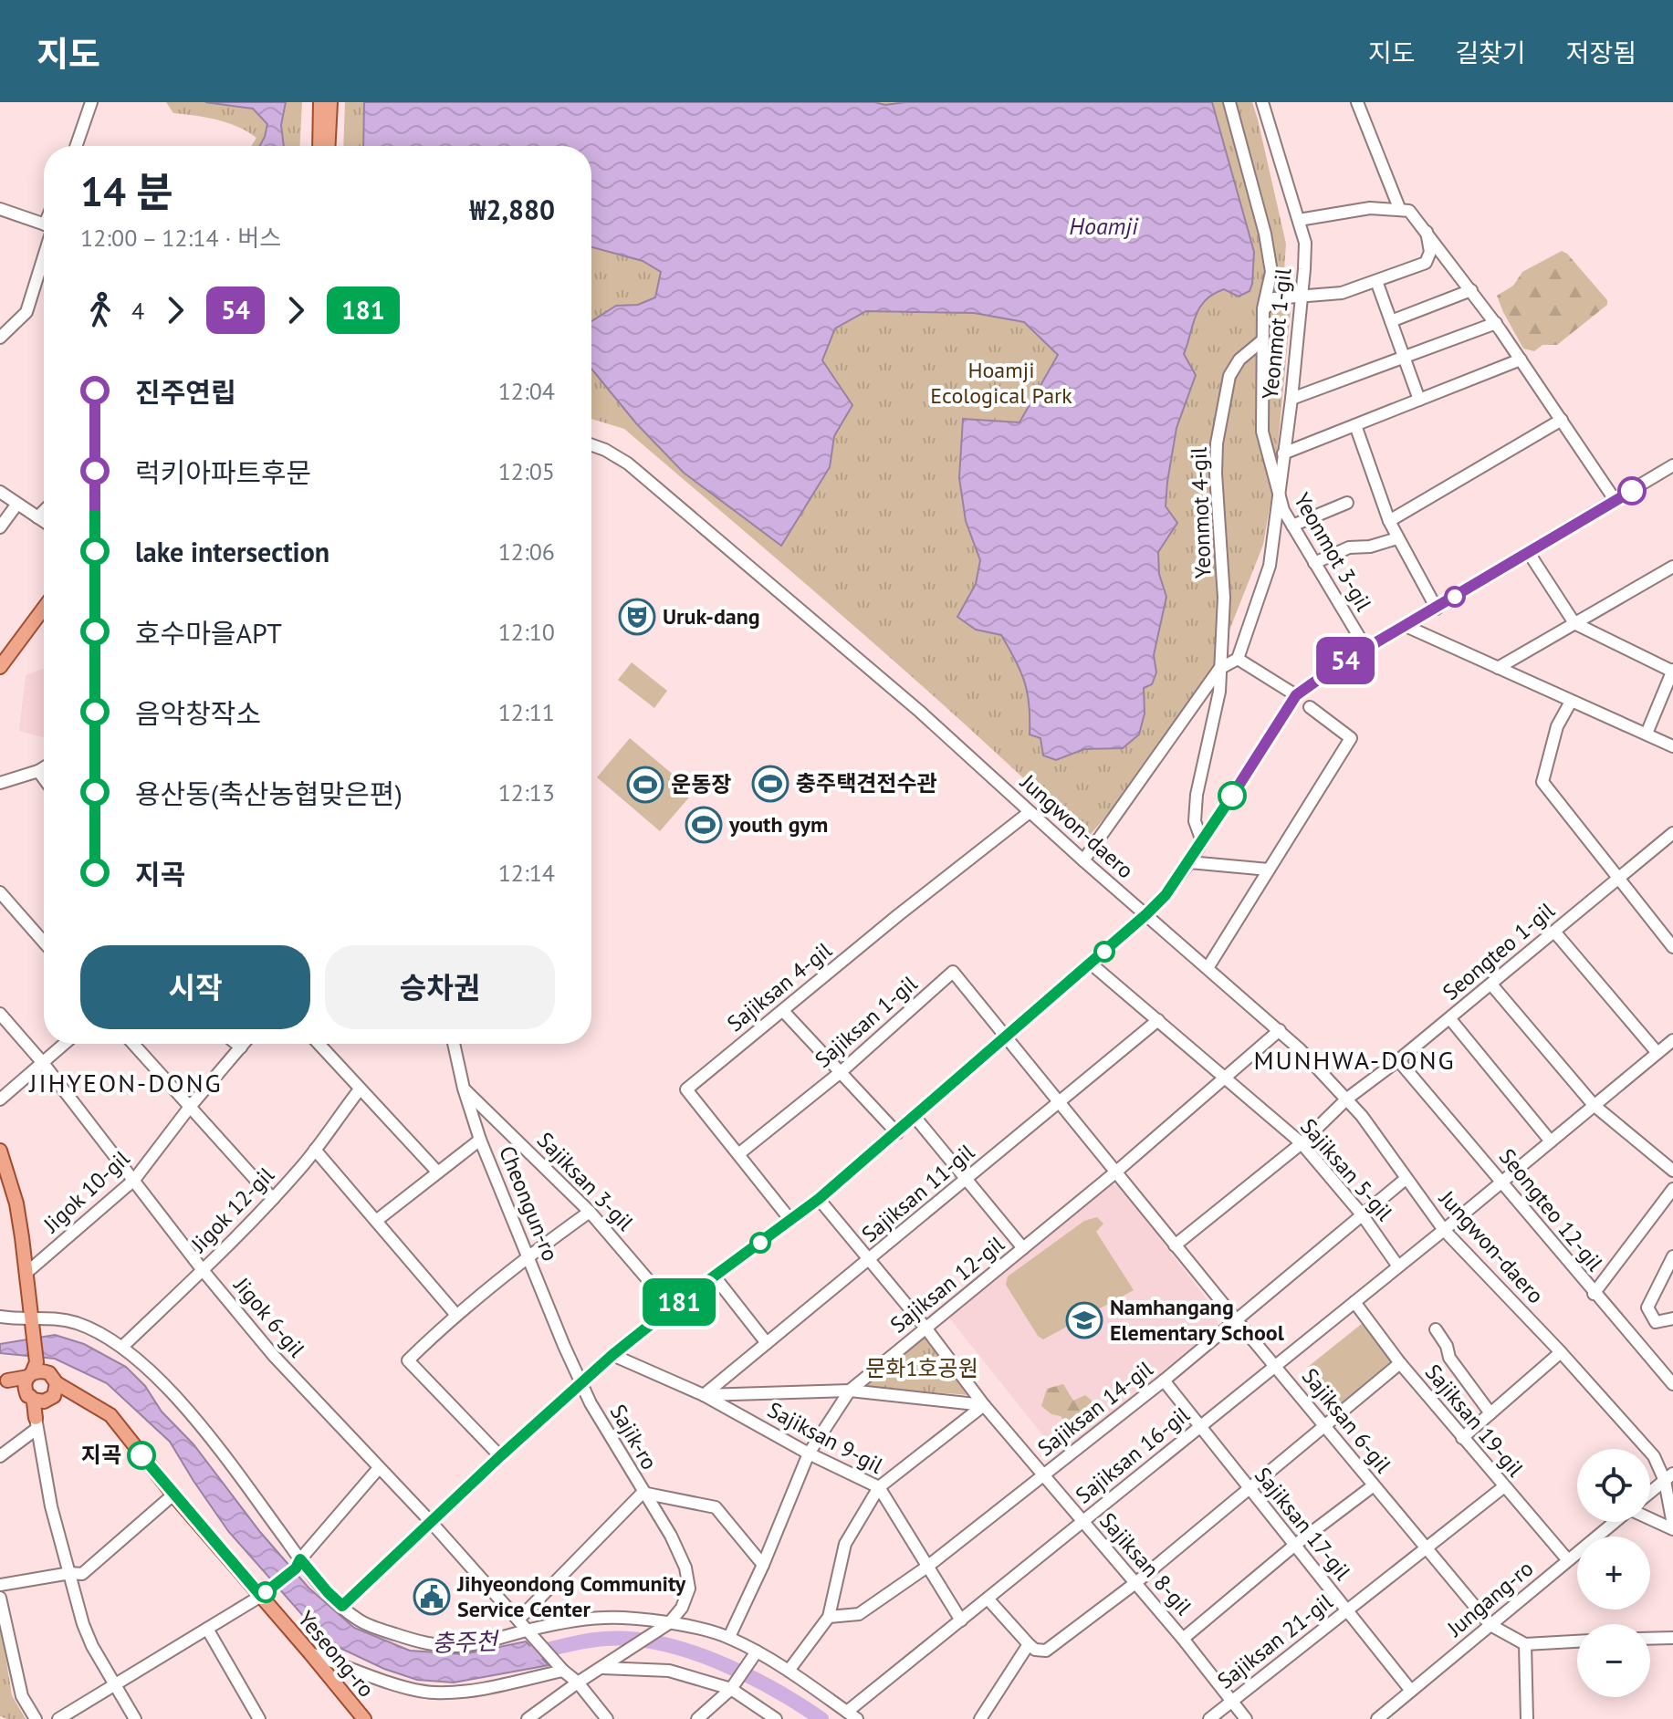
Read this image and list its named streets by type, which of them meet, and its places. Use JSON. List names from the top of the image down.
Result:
{
  "streets": {
    "main road": ["Yeseong-ro"],
    "street": [
      "Yeonmot 1-gil",
      "Yeonmot 4-gil",
      "Yeonmot 3-gil",
      "Jungwon-daero",
      "Seongteo 1-gil",
      "Sajiksan 4-gil",
      "Sajiksan 1-gil",
      "Sajiksan 5-gil",
      "Sajiksan 3-gil",
      "Jigok 10-gil",
      "Sajiksan 11-gil",
      "Cheongun-ro",
      "Jigok 12-gil",
      "Seongteo 12-gil",
      "Sajiksan 12-gil",
      "Jigok 6-gil",
      "Sajiksan 14-gil",
      "Sajiksan 6-gil",
      "Sajiksan 19-gil",
      "Sajik-ro",
      "Sajiksan 9-gil",
      "Sajiksan 16-gil",
      "Sajiksan 17-gil",
      "Sajiksan 8-gil",
      "Jungang-ro",
      "Sajiksan 21-gil"
    ]
  },
  "crossings": [
    ["Yeonmot 1-gil", "Yeonmot 3-gil"],
    ["Yeonmot 4-gil", "Yeonmot 3-gil"],
    ["Jungwon-daero", "Seongteo 1-gil"],
    ["Jungwon-daero", "Sajiksan 4-gil"],
    ["Jungwon-daero", "Sajiksan 12-gil"],
    ["Jungwon-daero", "Sajiksan 14-gil"],
    ["Jungwon-daero", "Sajiksan 16-gil"],
    ["Seongteo 1-gil", "Sajiksan 5-gil"],
    ["Seongteo 1-gil", "Seongteo 12-gil"],
    ["Seongteo 1-gil", "Sajiksan 6-gil"],
    ["Sajiksan 4-gil", "Sajiksan 1-gil"],
    ["Sajiksan 1-gil", "Sajiksan 6-gil"],
    ["Sajiksan 5-gil", "Sajiksan 11-gil"],
    ["Sajiksan 5-gil", "Sajiksan 12-gil"],
    ["Sajiksan 5-gil", "Sajiksan 14-gil"],
    ["Sajiksan 5-gil", "Sajiksan 16-gil"],
    ["Sajiksan 3-gil", "Cheongun-ro"],
    ["Jigok 10-gil", "Jigok 6-gil"],
    ["Sajiksan 11-gil", "Sajiksan 6-gil"],
    ["Sajiksan 11-gil", "Sajiksan 9-gil"],
    ["Sajiksan 11-gil", "Sajiksan 8-gil"],
    ["Cheongun-ro", "Sajik-ro"],
    ["Jigok 12-gil", "Jigok 6-gil"],
    ["Seongteo 12-gil", "Sajiksan 16-gil"],
    ["Sajiksan 12-gil", "Sajiksan 6-gil"],
    ["Sajiksan 12-gil", "Sajiksan 9-gil"],
    ["Sajiksan 12-gil", "Sajiksan 8-gil"],
    ["Sajiksan 14-gil", "Sajiksan 6-gil"],
    ["Sajiksan 14-gil", "Sajiksan 9-gil"],
    ["Sajiksan 14-gil", "Sajiksan 17-gil"],
    ["Sajiksan 14-gil", "Sajiksan 8-gil"],
    ["Sajiksan 6-gil", "Sajiksan 16-gil"],
    ["Sajiksan 6-gil", "Jungang-ro"],
    ["Sajiksan 6-gil", "Sajiksan 21-gil"],
    ["Sajiksan 19-gil", "Sajiksan 16-gil"],
    ["Sajiksan 19-gil", "Jungang-ro"],
    ["Sajiksan 19-gil", "Sajiksan 21-gil"],
    ["Sajiksan 9-gil", "Sajiksan 16-gil"],
    ["Sajiksan 16-gil", "Sajiksan 17-gil"],
    ["Sajiksan 16-gil", "Sajiksan 8-gil"],
    ["Sajiksan 17-gil", "Jungang-ro"],
    ["Sajiksan 17-gil", "Sajiksan 21-gil"],
    ["Sajiksan 8-gil", "Sajiksan 21-gil"]
  ],
  "districts": ["MUNHWA-DONG", "JIHYEON-DONG"],
  "water": ["Hoamji", "충주천"],
  "parks": ["Hoamji Ecological Park", "문화1호공원"],
  "places": {
    "theatre": ["Uruk-dang"],
    "sports": ["충주택견전수관", "운동장", "youth gym"],
    "school or university": ["Namhangang Elementary School"],
    "other": ["지곡"],
    "public building": ["Jihyeondong Community Service Center"]
  },
  "lines": ["bus line 54", "bus line 181"],
  "page": {
    "header": "지도",
    "nav": ["지도", "길찾기", "저장됨"],
    "on_map": ["54", "181"],
    "heading": ["14 분", "12:00 – 12:14 · 버스", "₩2,880"],
    "legs": ["4", "54", "181"],
    "list": [
      {
        "name": "진주연립",
        "value": "12:04"
      },
      {
        "name": "럭키아파트후문",
        "value": "12:05"
      },
      {
        "name": "lake intersection",
        "value": "12:06"
      },
      {
        "name": "호수마을APT",
        "value": "12:10"
      },
      {
        "name": "음악창작소",
        "value": "12:11"
      },
      {
        "name": "용산동(축산농협맞은편)",
        "value": "12:13"
      },
      {
        "name": "지곡",
        "value": "12:14"
      }
    ],
    "buttons": ["시작", "승차권"],
    "map_buttons": ["+", "−"]
  }
}
